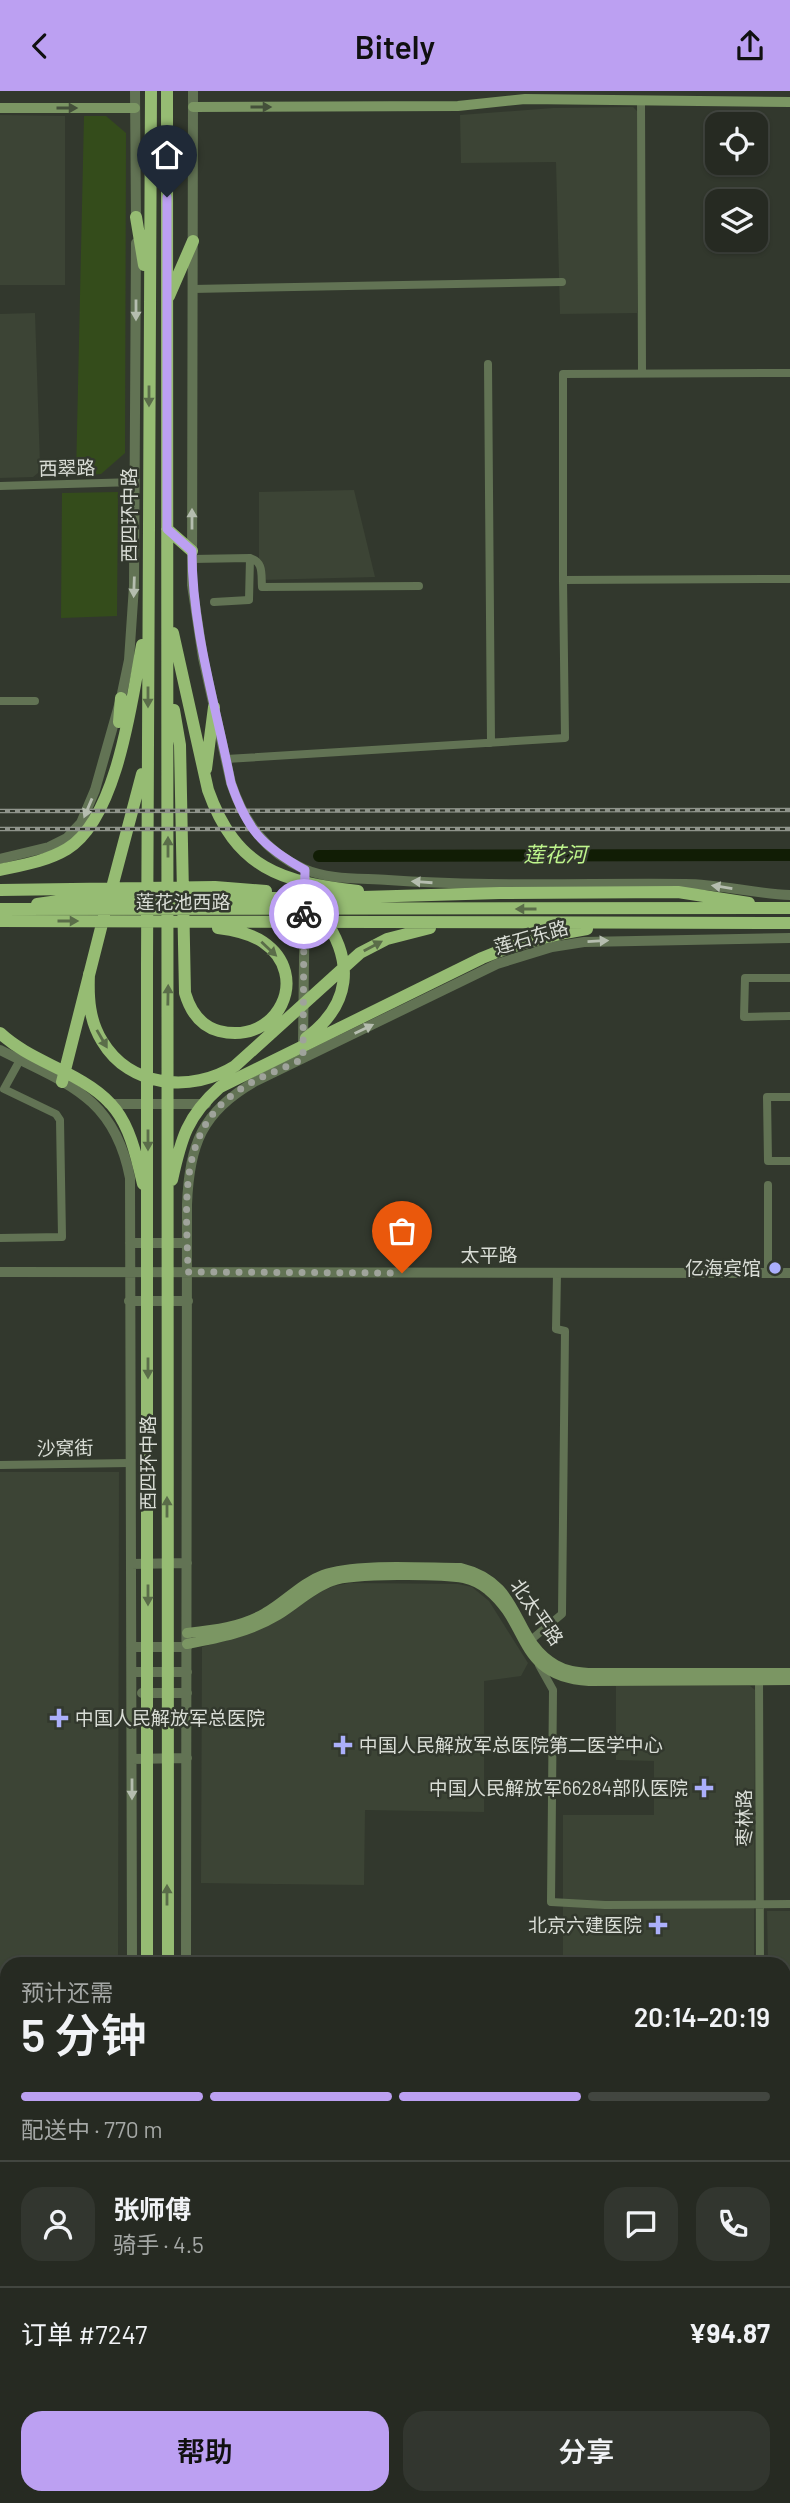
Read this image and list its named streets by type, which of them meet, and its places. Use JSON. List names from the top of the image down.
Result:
{
  "streets": {
    "highway": ["西四环中路", "莲花池西路", "莲石东路"],
    "main road": ["北太平路"],
    "street": [
      "西翠路",
      "太平路",
      "沙窝街",
      "枣林路"
    ]
  },
  "crossings": [
    ["西翠路", "西四环中路"],
    ["西四环中路", "莲石东路"],
    ["西四环中路", "太平路"],
    ["西四环中路", "沙窝街"],
    ["西四环中路", "北太平路"],
    ["莲花池西路", "莲石东路"],
    ["北太平路", "枣林路"]
  ],
  "water": ["莲花河"],
  "places": {
    "other": ["亿海宾馆"],
    "health": [
      "中国人民解放军总医院",
      "中国人民解放军总医院第二医学中心",
      "中国人民解放军66284部队医院",
      "北京六建医院"
    ]
  },
  "page": {
    "header": "Bitely",
    "heading": ["5 分钟", "预计还需", "20:14–20:19"],
    "panel": [
      "张师傅",
      "骑手 · 4.5",
      "订单 #7247",
      "¥94.87"
    ],
    "bar": "配送中 · 770 m",
    "buttons": ["帮助", "分享"]
  }
}
